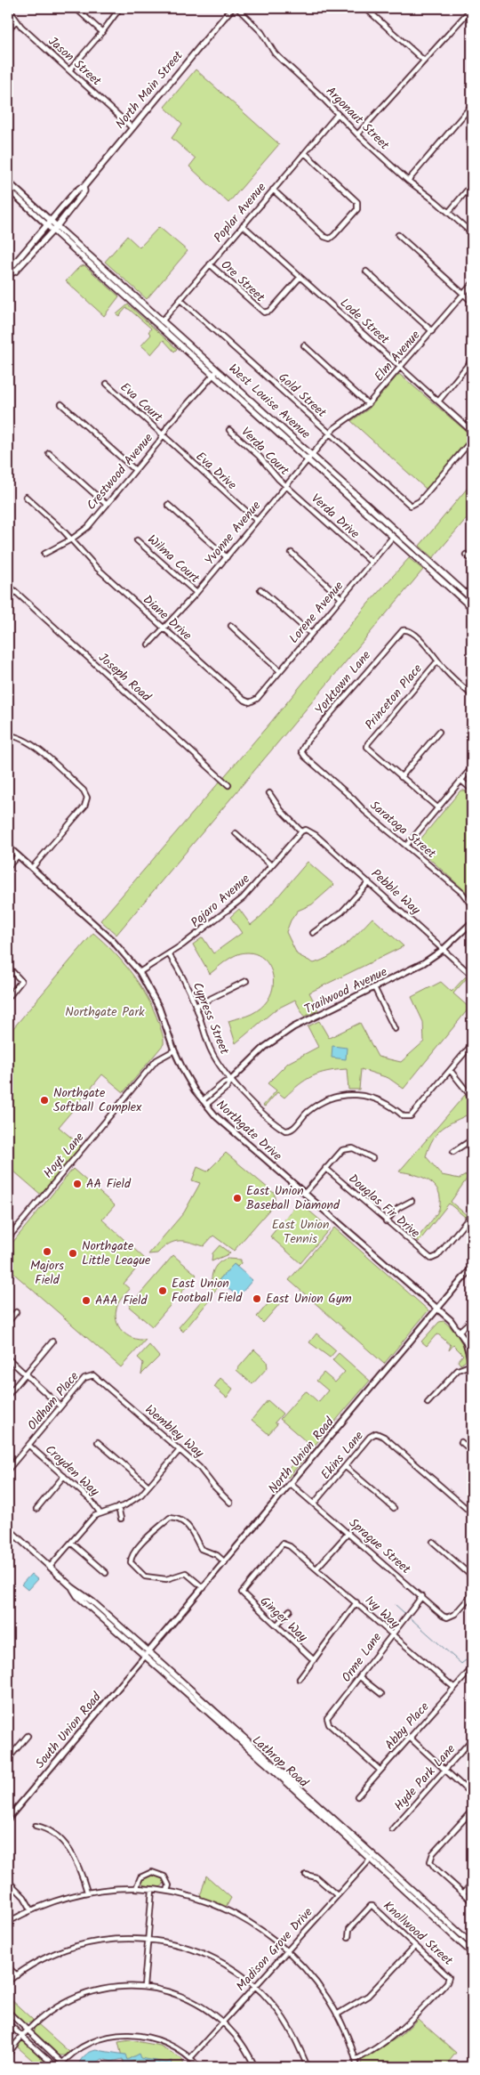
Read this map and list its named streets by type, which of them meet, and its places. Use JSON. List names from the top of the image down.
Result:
{
  "streets": {
    "main road": ["North Main Street", "West Louise Avenue", "Lathrop Road"],
    "street": [
      "Jason Street",
      "Argonaut Street",
      "Poplar Avenue",
      "Ore Street",
      "Lode Street",
      "Elm Avenue",
      "Gold Street",
      "Eva Court",
      "Verda Court",
      "Eva Drive",
      "Crestwood Avenue",
      "Verda Drive",
      "Yvonne Avenue",
      "Wilma Court",
      "Lorene Avenue",
      "Diane Drive",
      "Joseph Road",
      "Yorktown Lane",
      "Princeton Place",
      "Saratoga Street",
      "Pebble Way",
      "Pajaro Avenue",
      "Trailwood Avenue",
      "Cypress Street",
      "Northgate Drive",
      "Hoyt Lane",
      "Douglas Fir Drive",
      "Oldham Place",
      "Wembley Way",
      "North Union Road",
      "Ekins Lane",
      "Croyden Way",
      "Sprague Street",
      "Ivy Way",
      "Ginger Way",
      "Orme Lane",
      "Abby Place",
      "South Union Road",
      "Hyde Park Lane",
      "Knollwood Street",
      "Madison Grove Drive"
    ]
  },
  "crossings": [
    ["Jason Street", "North Main Street"],
    ["North Main Street", "West Louise Avenue"],
    ["Argonaut Street", "Poplar Avenue"],
    ["Poplar Avenue", "Ore Street"],
    ["Poplar Avenue", "Lode Street"],
    ["Poplar Avenue", "Gold Street"],
    ["Poplar Avenue", "West Louise Avenue"],
    ["Ore Street", "Lode Street"],
    ["Lode Street", "Elm Avenue"],
    ["Elm Avenue", "Gold Street"],
    ["Elm Avenue", "Yvonne Avenue"],
    ["Gold Street", "Yvonne Avenue"],
    ["West Louise Avenue", "Crestwood Avenue"],
    ["West Louise Avenue", "Yvonne Avenue"],
    ["West Louise Avenue", "Lorene Avenue"],
    ["Eva Court", "Eva Drive"],
    ["Eva Court", "Crestwood Avenue"],
    ["Verda Court", "Verda Drive"],
    ["Verda Court", "Yvonne Avenue"],
    ["Eva Drive", "Crestwood Avenue"],
    ["Eva Drive", "Yvonne Avenue"],
    ["Crestwood Avenue", "Diane Drive"],
    ["Verda Drive", "Yvonne Avenue"],
    ["Verda Drive", "Lorene Avenue"],
    ["Yvonne Avenue", "Wilma Court"],
    ["Yvonne Avenue", "Diane Drive"],
    ["Lorene Avenue", "Diane Drive"],
    ["Yorktown Lane", "Princeton Place"],
    ["Yorktown Lane", "Saratoga Street"],
    ["Pebble Way", "Pajaro Avenue"],
    ["Pebble Way", "Trailwood Avenue"],
    ["Pajaro Avenue", "Cypress Street"],
    ["Pajaro Avenue", "Northgate Drive"],
    ["Trailwood Avenue", "Cypress Street"],
    ["Trailwood Avenue", "Northgate Drive"],
    ["Northgate Drive", "Hoyt Lane"],
    ["Northgate Drive", "North Union Road"],
    ["Oldham Place", "Wembley Way"],
    ["Oldham Place", "Croyden Way"],
    ["North Union Road", "Sprague Street"],
    ["North Union Road", "South Union Road"],
    ["North Union Road", "Lathrop Road"],
    ["Ekins Lane", "Sprague Street"],
    ["Sprague Street", "Orme Lane"],
    ["Ivy Way", "Ginger Way"],
    ["Ivy Way", "Orme Lane"],
    ["Ivy Way", "Abby Place"],
    ["Orme Lane", "Abby Place"],
    ["South Union Road", "Lathrop Road"],
    ["Lathrop Road", "Madison Grove Drive"]
  ],
  "parks": ["Northgate Park", "East Union Tennis"],
  "places": [
    "Northgate Softball Complex",
    "AA Field",
    "East Union Baseball Diamond",
    "Majors Field",
    "Northgate Little League",
    "East Union Football Field",
    "East Union Gym",
    "AAA Field"
  ]
}
